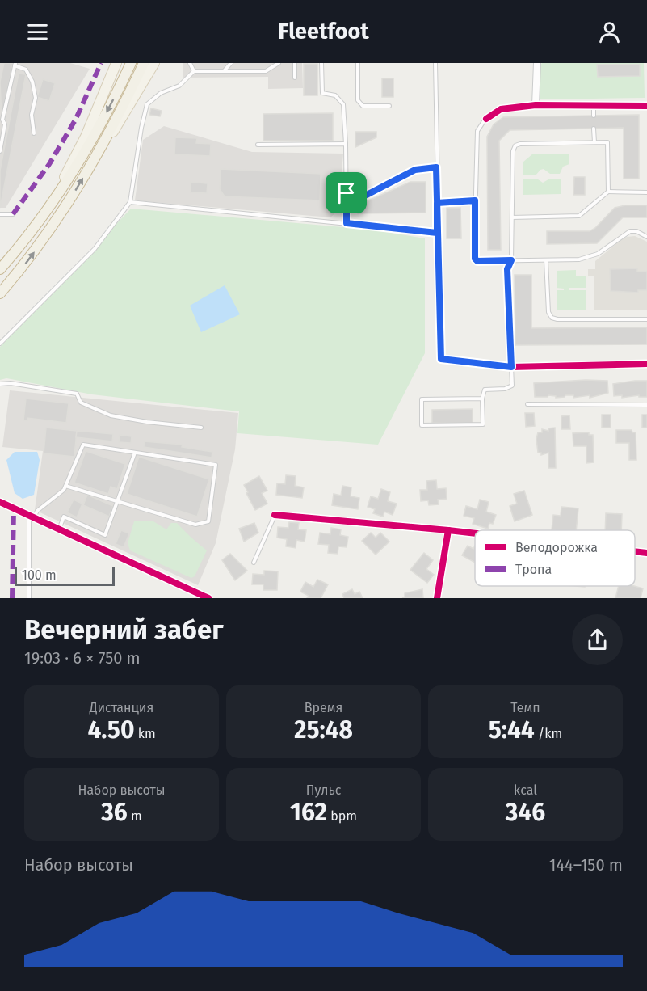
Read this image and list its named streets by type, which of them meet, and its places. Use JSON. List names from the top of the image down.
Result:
{
  "legend": ["Велодорожка", "Тропа"],
  "scale_bar": "100 m",
  "page": {
    "header": "Fleetfoot",
    "scale": "100 m",
    "heading": ["Вечерний забег", "19:03 · 6 × 750 m"],
    "stats": [
      ["Дистанция", "4.50 km"],
      ["Время", "25:48"],
      ["Темп", "5:44 /km"],
      ["Набор высоты", "36 m"],
      ["Пульс", "162 bpm"],
      ["kcal", "346"]
    ],
    "chart": ["Набор высоты", "144–150 m"]
  }
}
